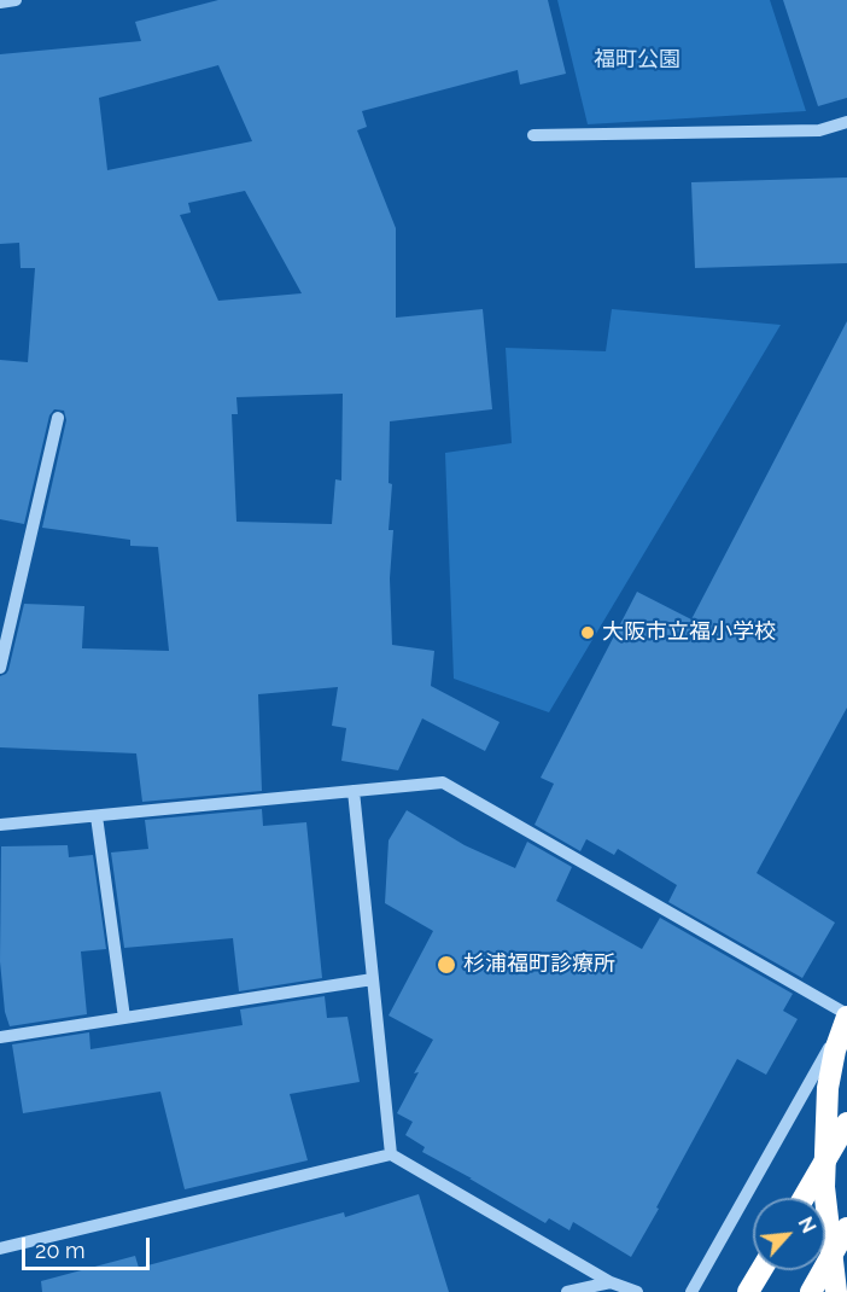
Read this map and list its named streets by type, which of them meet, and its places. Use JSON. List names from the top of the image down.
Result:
{
  "parks": ["福町公園"],
  "places": ["大阪市立福小学校", "杉浦福町診療所"],
  "scale_bar": "20 m",
  "north": "top right"
}
